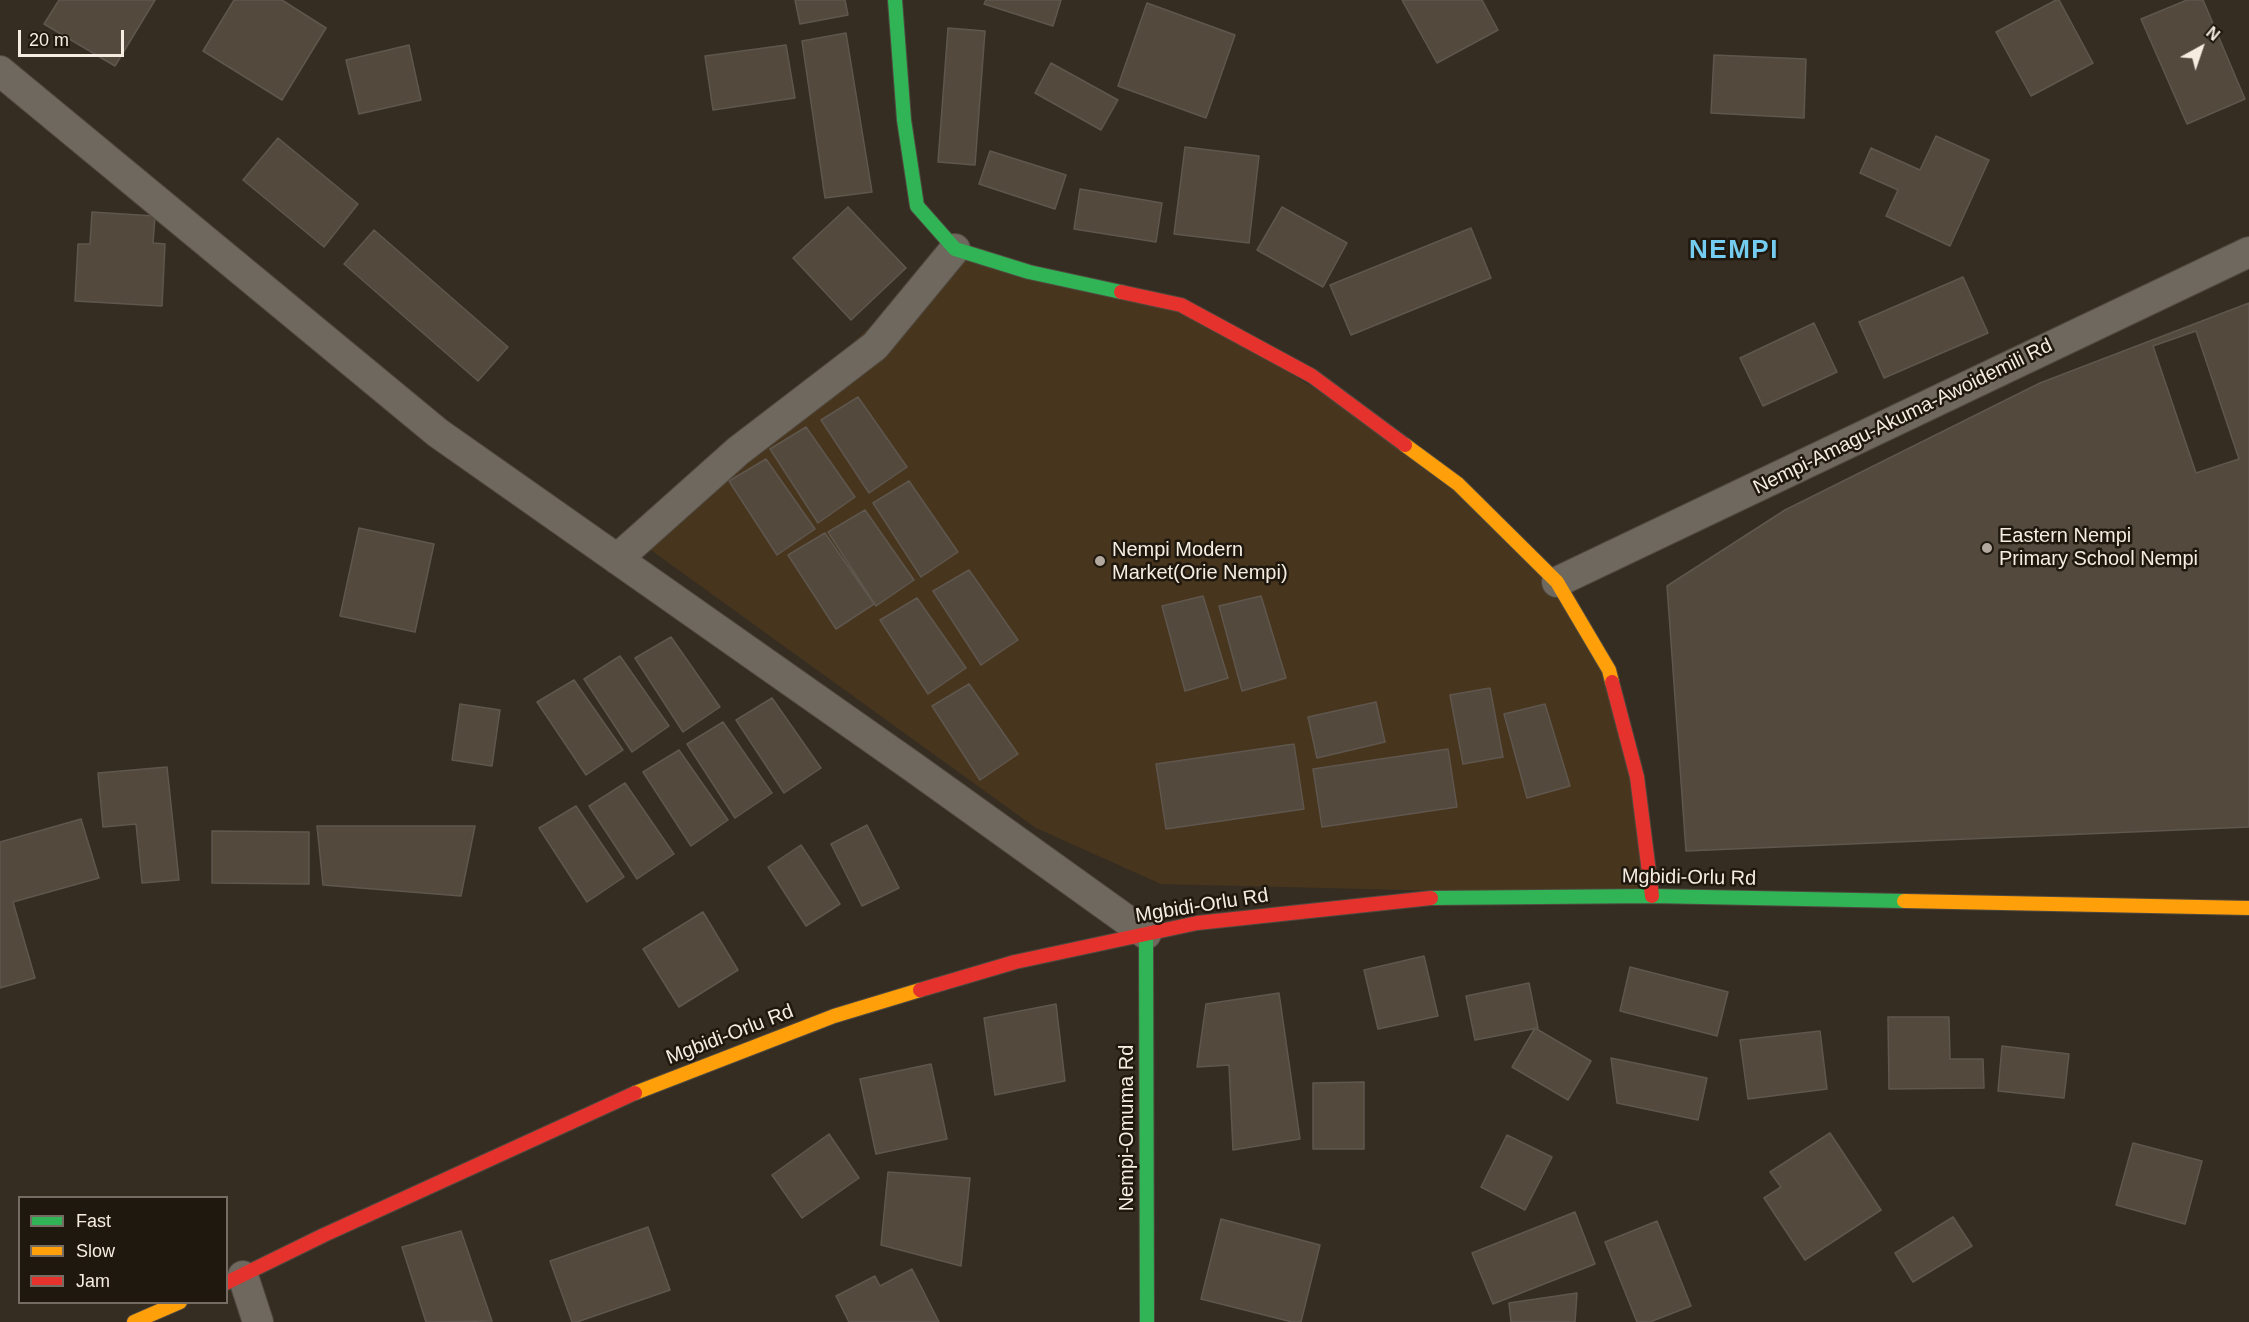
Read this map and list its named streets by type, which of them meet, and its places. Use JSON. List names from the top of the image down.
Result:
{
  "streets": {
    "main road": ["Mgbidi-Orlu Rd", "Nempi-Omuma Rd"],
    "street": ["Nempi-Amagu-Akuma-Awoidemili Rd"]
  },
  "crossings": [
    ["Mgbidi-Orlu Rd", "Nempi-Omuma Rd"]
  ],
  "districts": ["NEMPI"],
  "places": ["Eastern Nempi Primary School Nempi", "Nempi Modern Market(Orie Nempi)"],
  "legend": ["Fast", "Slow", "Jam"],
  "scale_bar": "20 m",
  "north": "top right"
}
